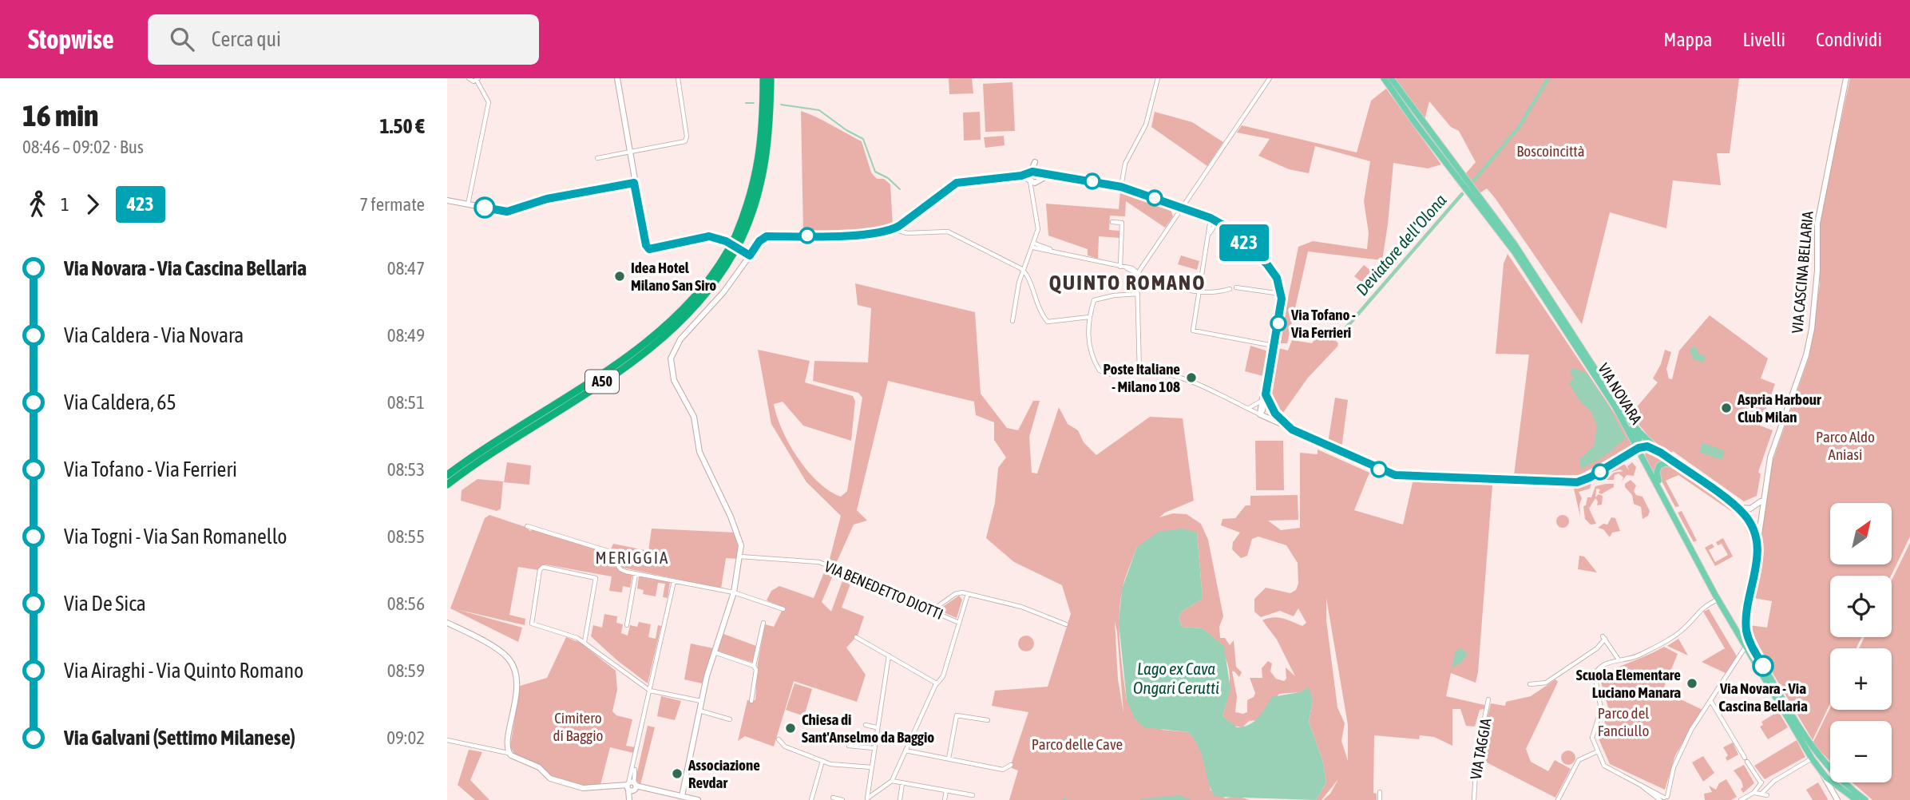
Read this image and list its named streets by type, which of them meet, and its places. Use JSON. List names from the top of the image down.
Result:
{
  "streets": {
    "highway": ["A50"],
    "main road": ["VIA CASCINA BELLARIA", "VIA NOVARA"],
    "street": ["VIA BENEDETTO DIOTTI", "VIA TAGGIA"]
  },
  "districts": ["QUINTO ROMANO", "MERIGGIA"],
  "water": ["Deviatore dell'Olona", "Lago ex Cava Ongari Cerutti"],
  "parks": [
    "Boscoincittà",
    "Parco Aldo Aniasi",
    "Parco del Fanciullo",
    "Cimitero di Baggio",
    "Parco delle Cave"
  ],
  "places": [
    "Idea Hotel Milano San Siro",
    "Via Tofano - Via Ferrieri",
    "Poste Italiane - Milano 108",
    "Aspria Harbour Club Milan",
    "Via Novara - Via Cascina Bellaria",
    "Scuola Elementare Luciano Manara",
    "Chiesa di Sant'Anselmo da Baggio",
    "Associazione Revdar"
  ],
  "lines": ["bus line 423"],
  "north": "top right",
  "page": {
    "header": "Stopwise",
    "search": "Cerca qui",
    "nav": ["Mappa", "Livelli", "Condividi"],
    "heading": ["16 min", "08:46 – 09:02 · Bus", "1.50 €"],
    "on_map": "423",
    "legs": ["1", "423", "7 fermate"],
    "list": [
      {
        "name": "Via Novara - Via Cascina Bellaria",
        "value": "08:47"
      },
      {
        "name": "Via Caldera - Via Novara",
        "value": "08:49"
      },
      {
        "name": "Via Caldera, 65",
        "value": "08:51"
      },
      {
        "name": "Via Tofano - Via Ferrieri",
        "value": "08:53"
      },
      {
        "name": "Via Togni - Via San Romanello",
        "value": "08:55"
      },
      {
        "name": "Via De Sica",
        "value": "08:56"
      },
      {
        "name": "Via Airaghi - Via Quinto Romano",
        "value": "08:59"
      },
      {
        "name": "Via Galvani (Settimo Milanese)",
        "value": "09:02"
      }
    ],
    "map_buttons": ["+", "−"]
  }
}
